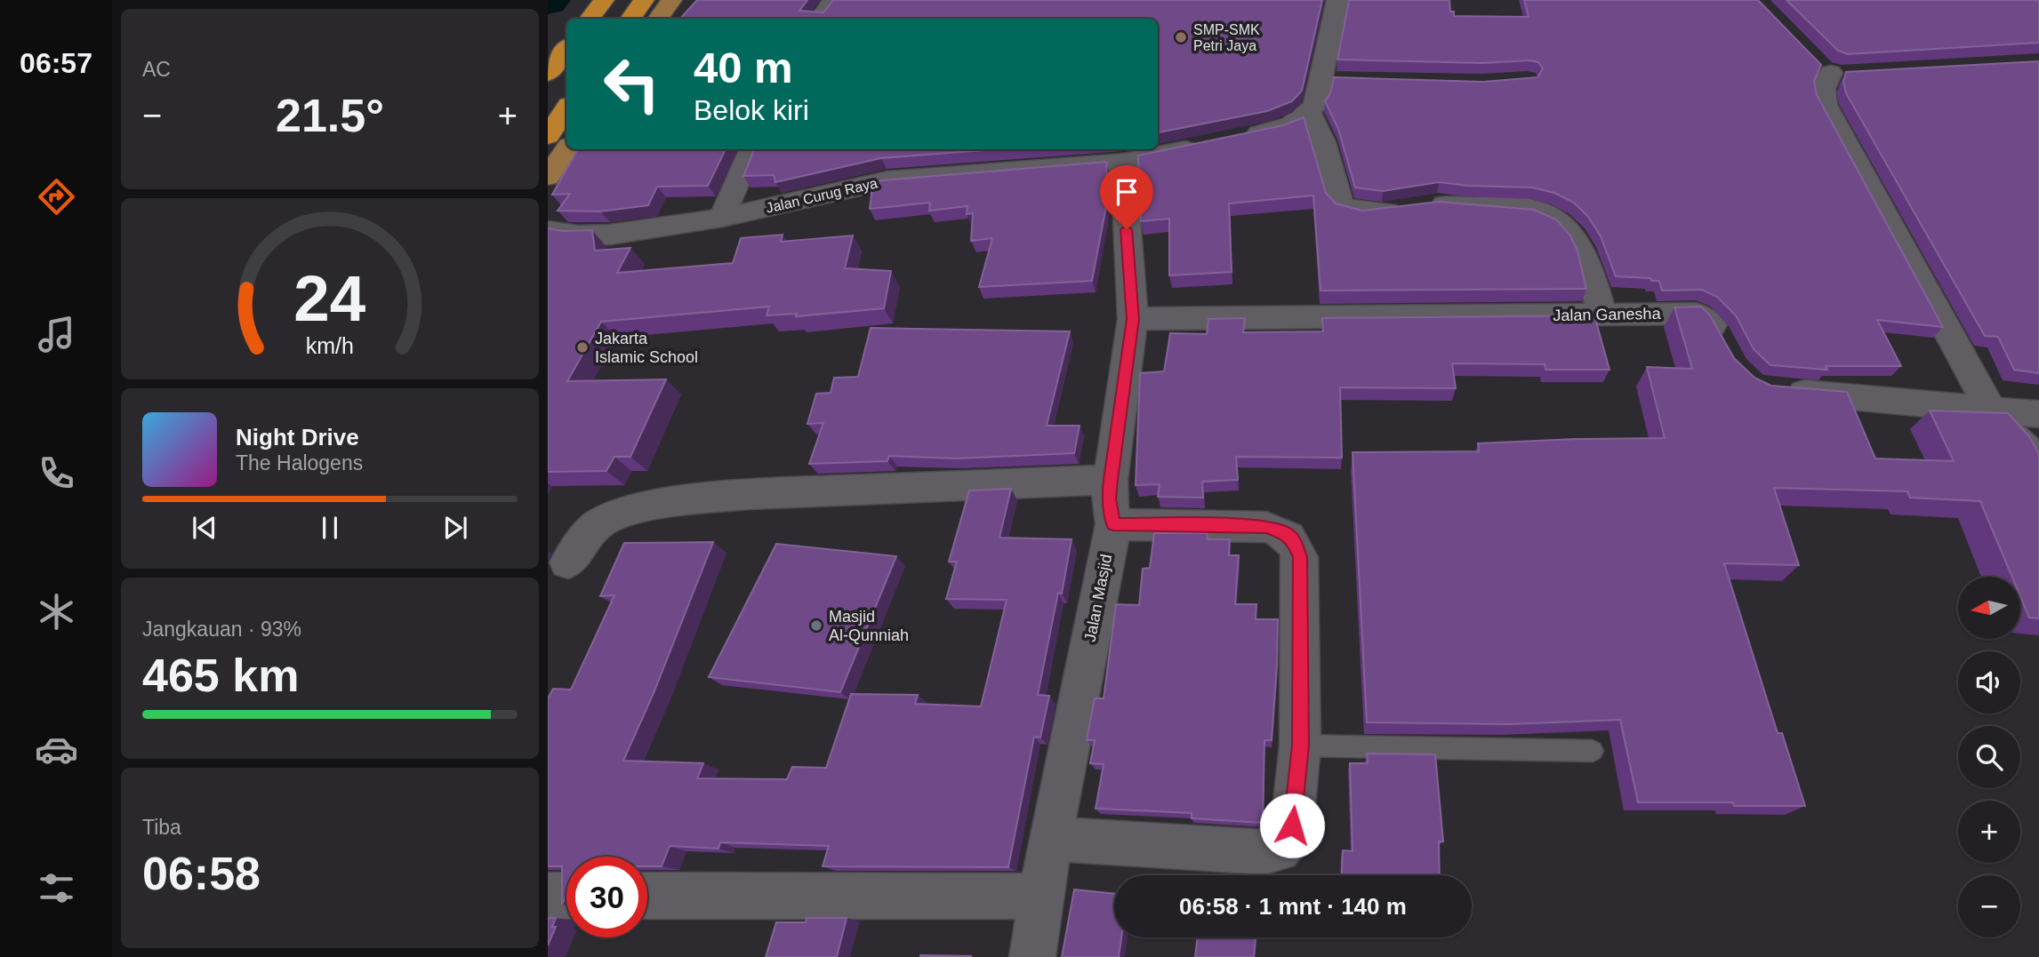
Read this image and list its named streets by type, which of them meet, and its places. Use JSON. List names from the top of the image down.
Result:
{
  "streets": {
    "street": ["Jalan Curug Raya", "Jalan Ganesha", "Jalan Masjid"]
  },
  "crossings": [
    ["Jalan Curug Raya", "Jalan Masjid"],
    ["Jalan Ganesha", "Jalan Masjid"]
  ],
  "places": ["SMP-SMK Petri Jaya", "Jakarta Islamic School", "Masjid Al-Qunniah"],
  "north": "left",
  "page": {
    "tabs": "06:57",
    "tile": [
      "AC",
      ["Jangkauan · 93%", "465 km"],
      ["Tiba", "06:58"]
    ],
    "turn": ["40 m", "Belok kiri"],
    "heat": ["−", "21.5°", "+"],
    "song": ["Night Drive", "The Halogens"],
    "map_buttons": ["+", "−"],
    "limit": "30",
    "trip": "06:58 · 1 mnt · 140 m",
    "gauge": ["24", "km/h"]
  }
}
